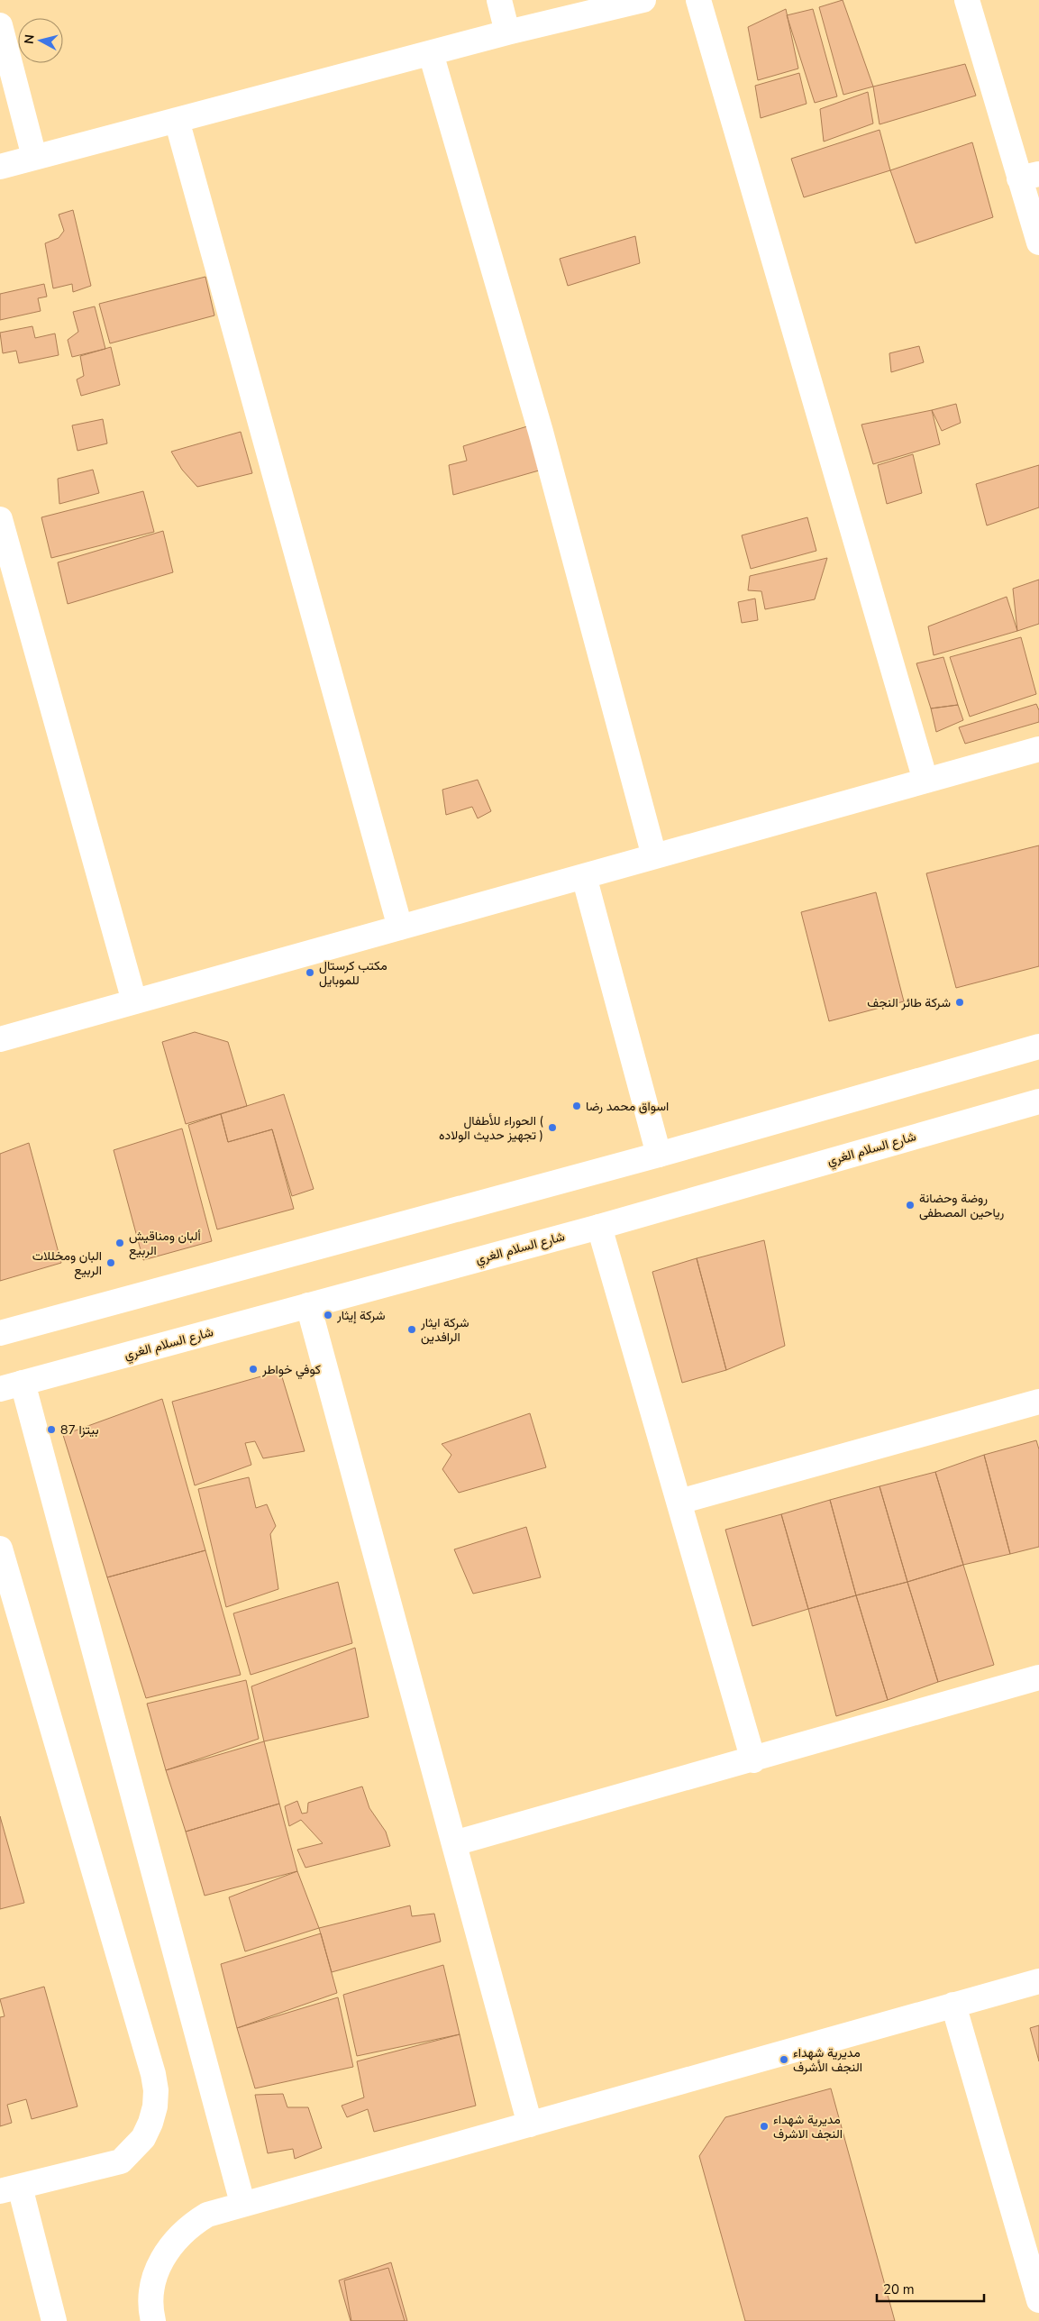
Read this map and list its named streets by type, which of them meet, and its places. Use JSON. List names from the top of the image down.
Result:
{
  "streets": {
    "street": ["شارع السلام الغري"]
  },
  "places": [
    "مكتب كرستال للموبايل",
    "شركة طائر النجف",
    "اسواق محمد رضا",
    "الحوراء للأطفال ( تجهيز حديث الولاده )",
    "روضة وحضانة رياحين المصطفى",
    "ألبان ومناقيش الربيع",
    "البان ومخللات الربيع",
    "شركة إيثار",
    "شركة ايثار الرافدين",
    "كوفي خواطر",
    "بيتزا 87",
    "مديرية شهداء النجف الأشرف",
    "مديرية شهداء النجف الاشرف"
  ],
  "scale_bar": "20 m",
  "north": "left"
}
